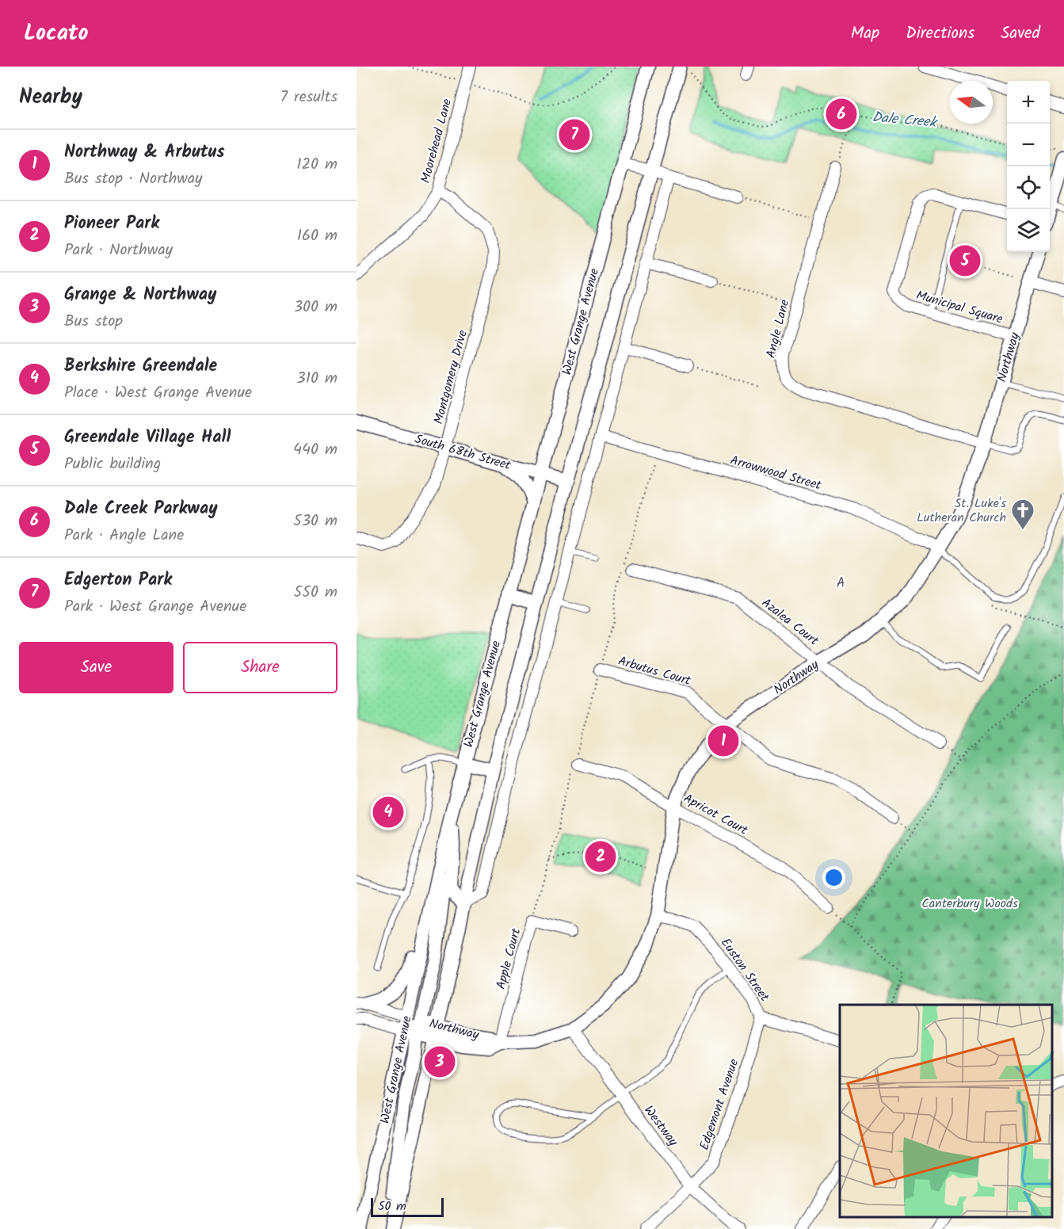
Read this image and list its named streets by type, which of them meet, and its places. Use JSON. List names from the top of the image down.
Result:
{
  "streets": {
    "street": [
      "Moorehead Lane",
      "Municipal Square",
      "West Grange Avenue",
      "Angle Lane",
      "Northway",
      "Montgomery Drive",
      "South 68th Street",
      "Arrowwood Street",
      "Azalea Court",
      "Arbutus Court",
      "Apricot Court",
      "Apple Court",
      "Euston Street",
      "Edgemont Avenue",
      "Westway"
    ]
  },
  "crossings": [
    ["Moorehead Lane", "Montgomery Drive"],
    ["Municipal Square", "Northway"],
    ["West Grange Avenue", "Northway"],
    ["West Grange Avenue", "South 68th Street"],
    ["Angle Lane", "Northway"],
    ["Northway", "Arrowwood Street"],
    ["Northway", "Azalea Court"],
    ["Northway", "Arbutus Court"],
    ["Northway", "Apricot Court"],
    ["Northway", "Apple Court"],
    ["Northway", "Euston Street"],
    ["Northway", "Westway"],
    ["Montgomery Drive", "South 68th Street"],
    ["Euston Street", "Edgemont Avenue"],
    ["Edgemont Avenue", "Westway"]
  ],
  "districts": ["A"],
  "water": ["Dale Creek"],
  "parks": ["Canterbury Woods"],
  "places": {
    "church": ["St. Luke's Lutheran Church"]
  },
  "scale_bar": "50 m",
  "north": "left",
  "page": {
    "header": "Locato",
    "nav": ["Map", "Directions", "Saved"],
    "heading": ["Nearby", "7 results"],
    "map_buttons": ["+", "−"],
    "pins": [
      "6",
      "7",
      "5",
      "1",
      "4",
      "2",
      "3"
    ],
    "list": [
      {
        "mark": "1",
        "name": "Northway & Arbutus",
        "note": "Bus stop · Northway",
        "value": "120 m"
      },
      {
        "mark": "2",
        "name": "Pioneer Park",
        "note": "Park · Northway",
        "value": "160 m"
      },
      {
        "mark": "3",
        "name": "Grange & Northway",
        "note": "Bus stop",
        "value": "300 m"
      },
      {
        "mark": "4",
        "name": "Berkshire Greendale",
        "note": "Place · West Grange Avenue",
        "value": "310 m"
      },
      {
        "mark": "5",
        "name": "Greendale Village Hall",
        "note": "Public building",
        "value": "440 m"
      },
      {
        "mark": "6",
        "name": "Dale Creek Parkway",
        "note": "Park · Angle Lane",
        "value": "530 m"
      },
      {
        "mark": "7",
        "name": "Edgerton Park",
        "note": "Park · West Grange Avenue",
        "value": "550 m"
      }
    ],
    "buttons": ["Save", "Share"],
    "scale": "50 m"
  }
}
